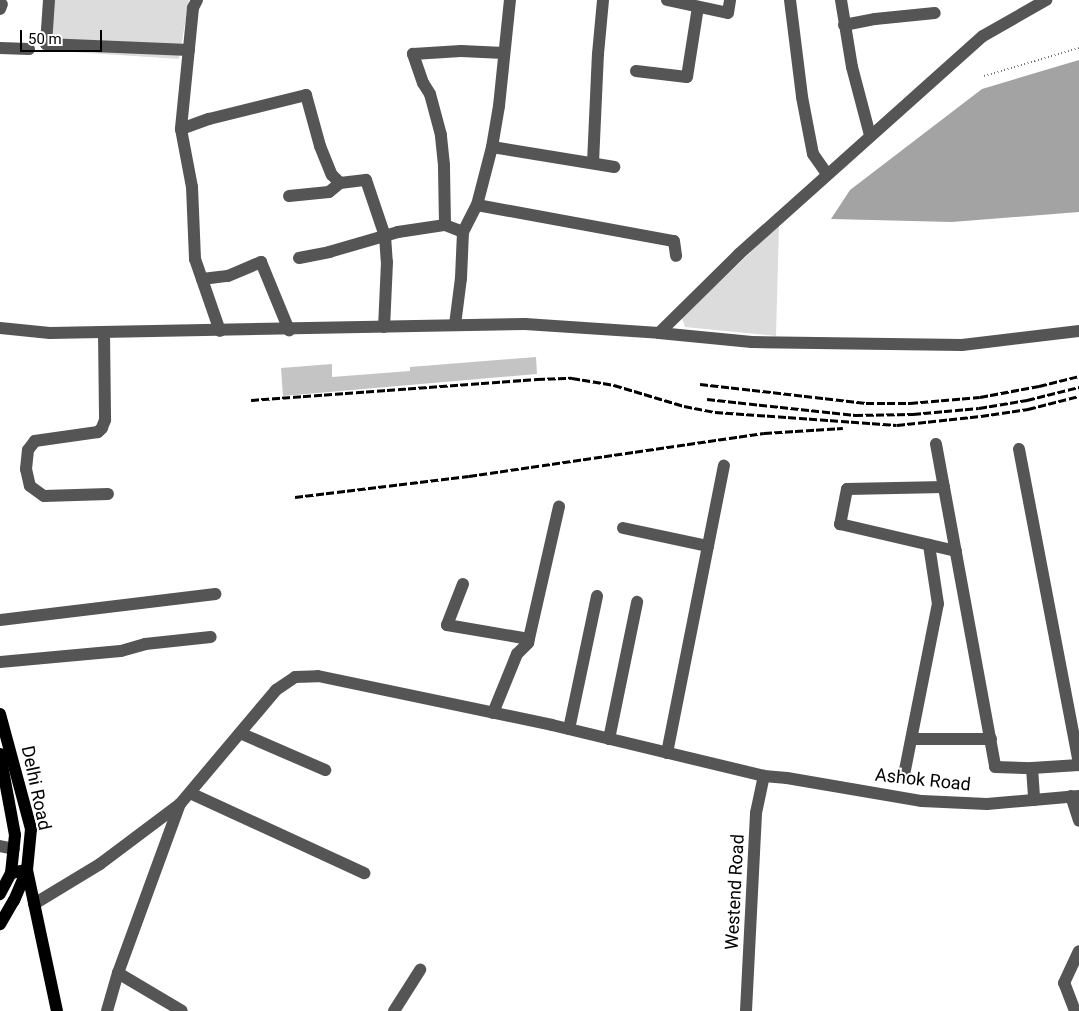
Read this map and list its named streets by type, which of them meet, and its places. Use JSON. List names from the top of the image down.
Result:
{
  "streets": {
    "main road": ["Delhi Road"],
    "street": ["Ashok Road", "Westend Road"]
  },
  "crossings": [
    ["Ashok Road", "Westend Road"]
  ],
  "scale_bar": "50 m"
}
